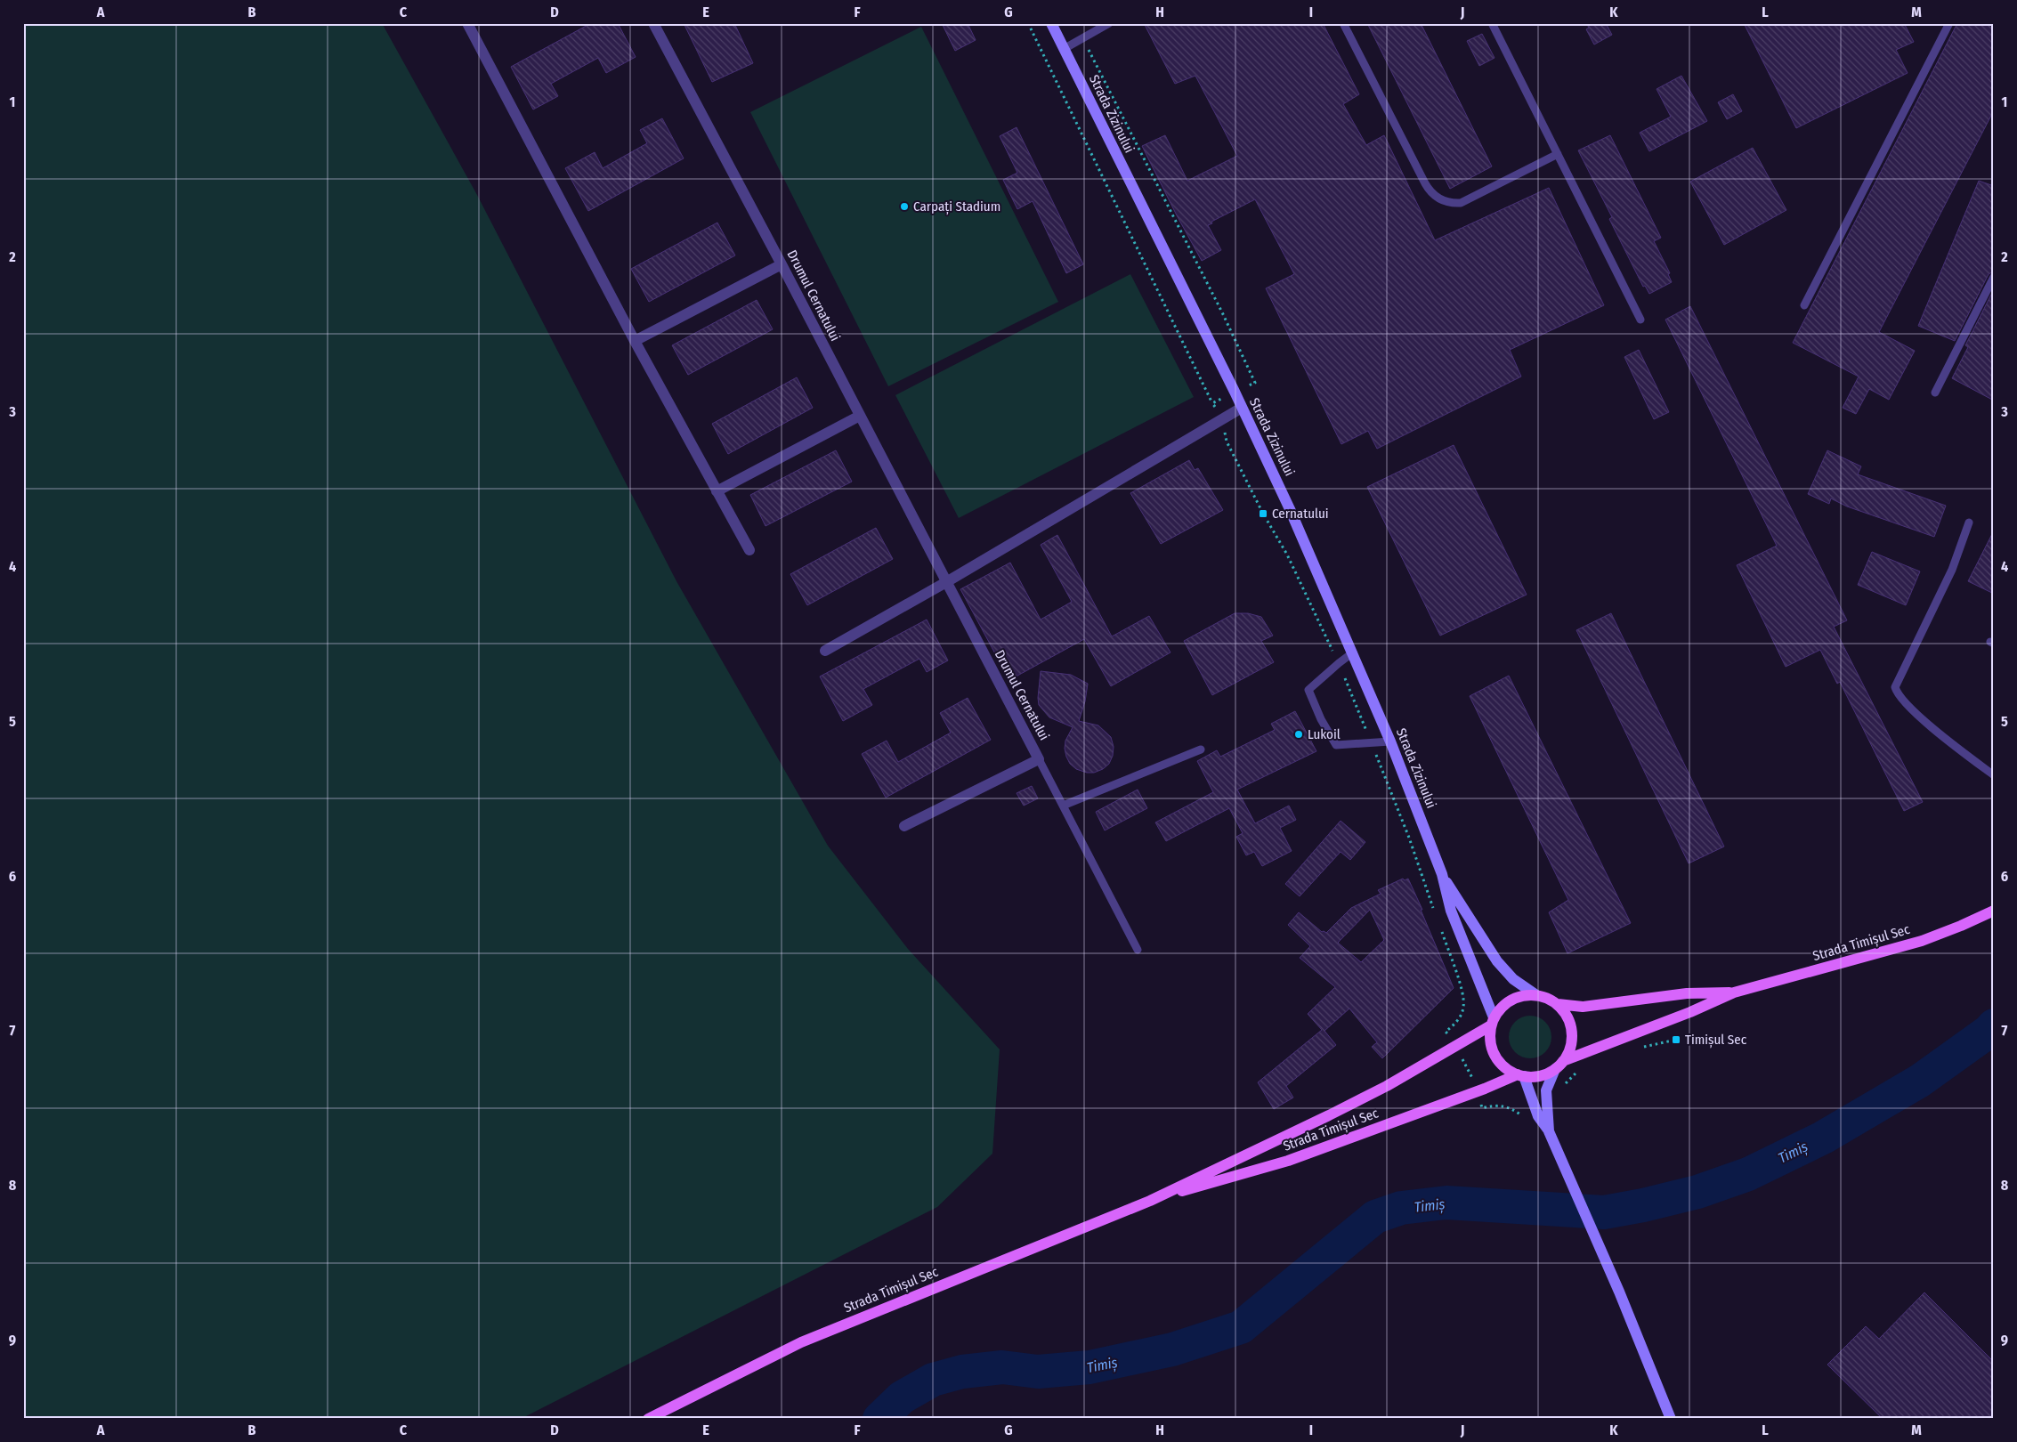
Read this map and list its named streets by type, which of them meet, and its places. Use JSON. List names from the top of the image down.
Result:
{
  "streets": {
    "main road": ["Strada Zizinului", "Strada Timișul Sec"],
    "street": ["Drumul Cernatului"]
  },
  "crossings": [
    ["Strada Zizinului", "Strada Timișul Sec"]
  ],
  "water": ["Timiș"],
  "places": {
    "other": ["Carpați Stadium", "Lukoil"],
    "transit": ["Cernatului", "Timișul Sec"]
  },
  "grid": {
    "columns": [
      "A",
      "B",
      "C",
      "D",
      "E",
      "F",
      "G",
      "H",
      "I",
      "J",
      "K",
      "L",
      "M"
    ],
    "rows": [
      "1",
      "2",
      "3",
      "4",
      "5",
      "6",
      "7",
      "8",
      "9"
    ]
  }
}
